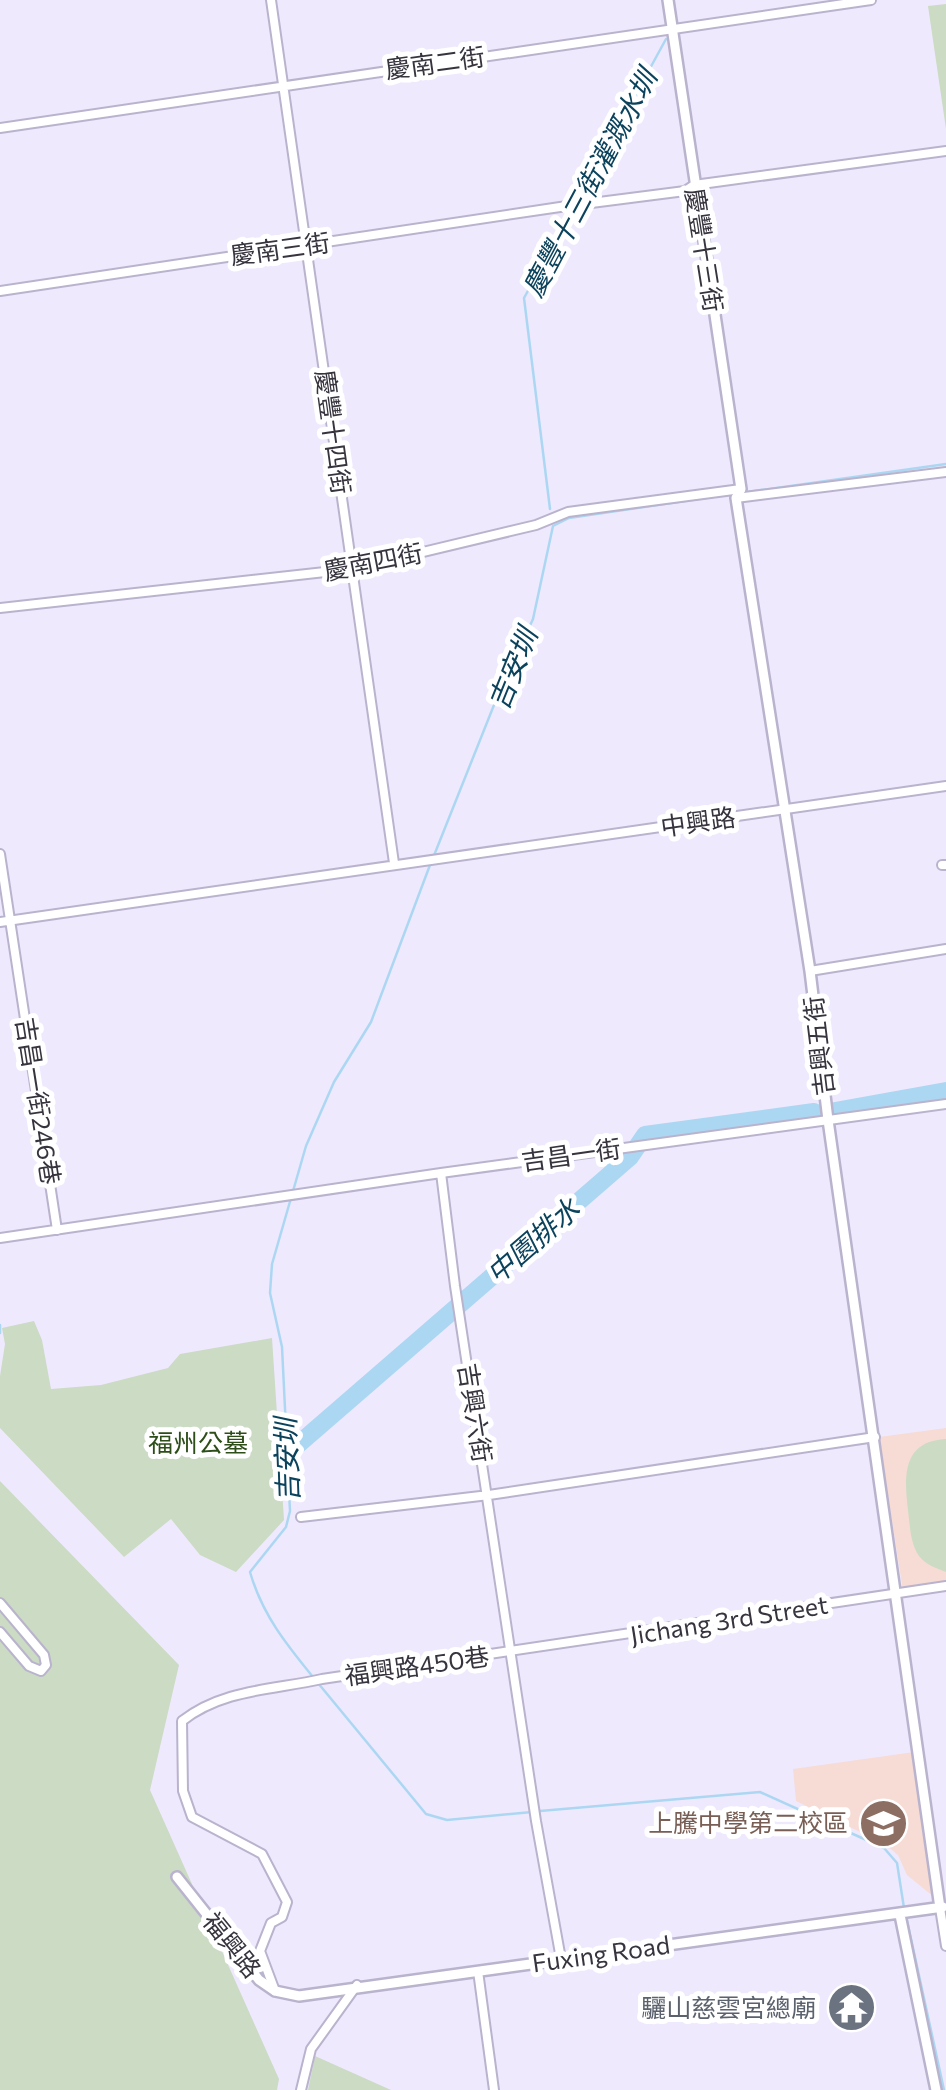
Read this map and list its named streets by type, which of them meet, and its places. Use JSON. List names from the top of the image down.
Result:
{
  "streets": {
    "street": [
      "慶南二街",
      "慶南三街",
      "慶豐十三街",
      "慶豐十四街",
      "慶南四街",
      "中興路",
      "吉興五街",
      "吉昌一街246巷",
      "吉昌一街",
      "吉興六街",
      "Jichang 3rd Street",
      "福興路450巷",
      "福興路",
      "Fuxing Road"
    ]
  },
  "crossings": [
    ["慶南二街", "慶豐十三街"],
    ["慶南二街", "慶豐十四街"],
    ["慶南三街", "慶豐十三街"],
    ["慶南三街", "慶豐十四街"],
    ["慶豐十三街", "慶南四街"],
    ["慶豐十三街", "吉興五街"],
    ["慶豐十四街", "慶南四街"],
    ["慶豐十四街", "中興路"],
    ["慶南四街", "吉興五街"],
    ["中興路", "吉興五街"],
    ["吉興五街", "吉昌一街"],
    ["吉興五街", "Jichang 3rd Street"],
    ["吉興五街", "Fuxing Road"],
    ["吉昌一街246巷", "吉昌一街"],
    ["吉昌一街", "吉興六街"],
    ["吉興六街", "Jichang 3rd Street"],
    ["吉興六街", "福興路450巷"],
    ["吉興六街", "Fuxing Road"],
    ["Jichang 3rd Street", "福興路450巷"],
    ["福興路450巷", "福興路"],
    ["福興路", "Fuxing Road"]
  ],
  "water": ["慶豐十三街灌溉水圳", "吉安圳", "中園排水"],
  "parks": ["福州公墓"],
  "places": {
    "school or university": ["上騰中學第二校區"],
    "temple": ["驪山慈雲宮總廟"]
  }
}
